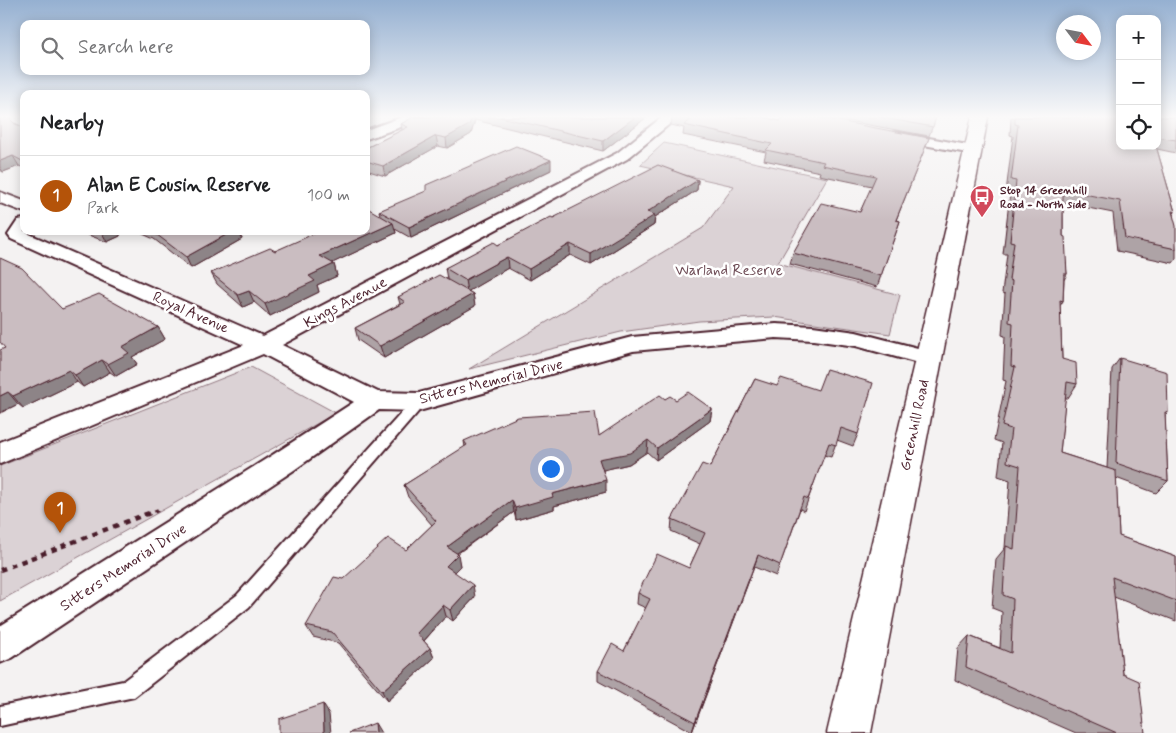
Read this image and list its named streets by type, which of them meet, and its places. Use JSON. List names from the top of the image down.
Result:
{
  "streets": {
    "main road": ["Greenhill Road"],
    "street": ["Kings Avenue", "Royal Avenue", "Sitters Memorial Drive"]
  },
  "crossings": [
    ["Kings Avenue", "Royal Avenue"],
    ["Royal Avenue", "Sitters Memorial Drive"],
    ["Sitters Memorial Drive", "Greenhill Road"]
  ],
  "parks": ["Warland Reserve"],
  "places": {
    "bus stop": ["Stop 14 Greenhill Road - North side"]
  },
  "north": "bottom right",
  "page": {
    "map_buttons": ["+", "−"],
    "search": "Search here",
    "heading": "Nearby",
    "list": [
      {
        "mark": "1",
        "name": "Alan E Cousin Reserve",
        "note": "Park",
        "value": "100 m"
      }
    ],
    "pins": "1"
  }
}
